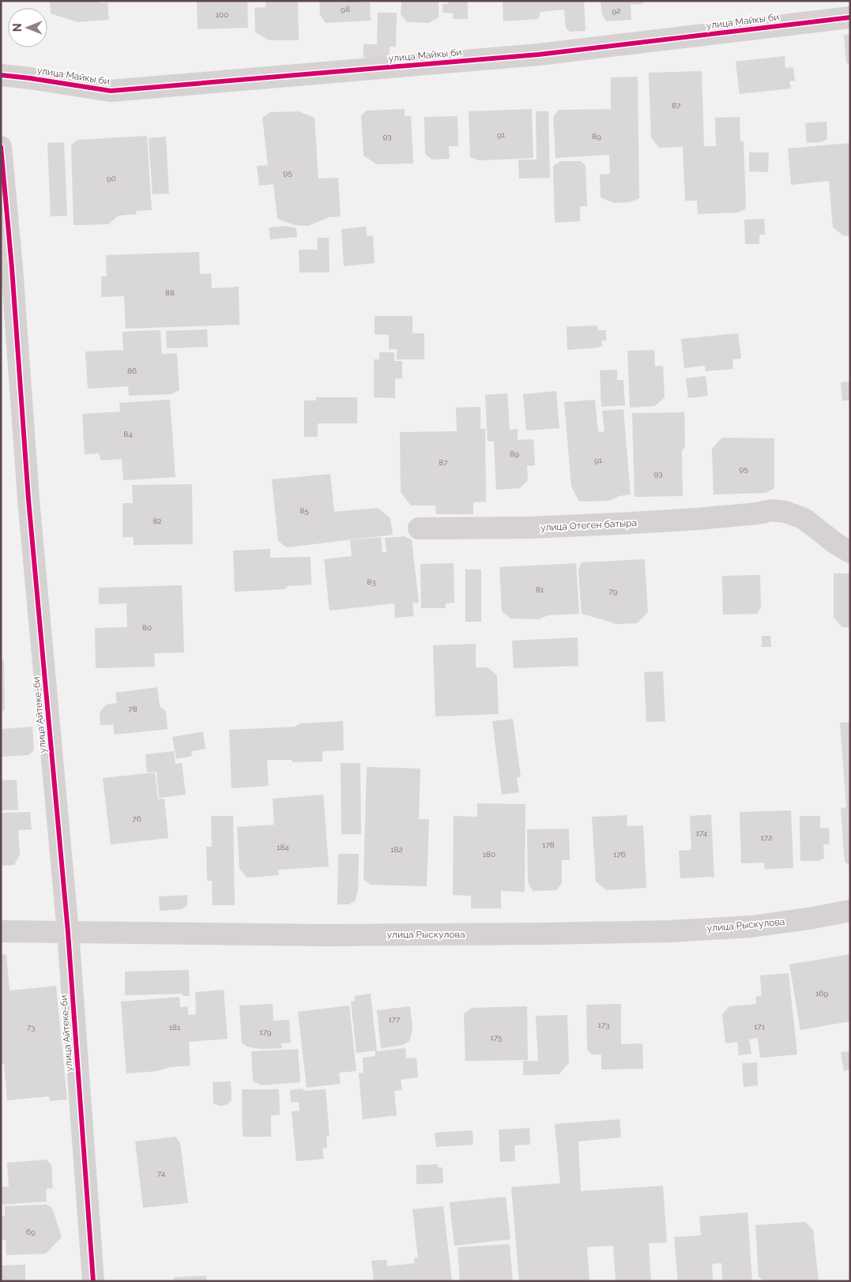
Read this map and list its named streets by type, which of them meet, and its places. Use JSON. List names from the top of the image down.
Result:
{
  "streets": {
    "street": [
      "улица Майкы би",
      "улица Отеген батыра",
      "улица Айтеке-би",
      "улица Рыскулова"
    ]
  },
  "crossings": [
    ["улица Айтеке-би", "улица Рыскулова"]
  ],
  "house_numbers": [
    "98",
    "92",
    "100",
    "87",
    "91",
    "93",
    "89",
    "95",
    "90",
    "88",
    "86",
    "84",
    "89",
    "91",
    "87",
    "95",
    "93",
    "85",
    "82",
    "83",
    "81",
    "79",
    "80",
    "78",
    "76",
    "174",
    "172",
    "178",
    "184",
    "182",
    "180",
    "176",
    "169",
    "177",
    "173",
    "171",
    "73",
    "181",
    "179",
    "175",
    "74",
    "69"
  ],
  "north": "left"
}
